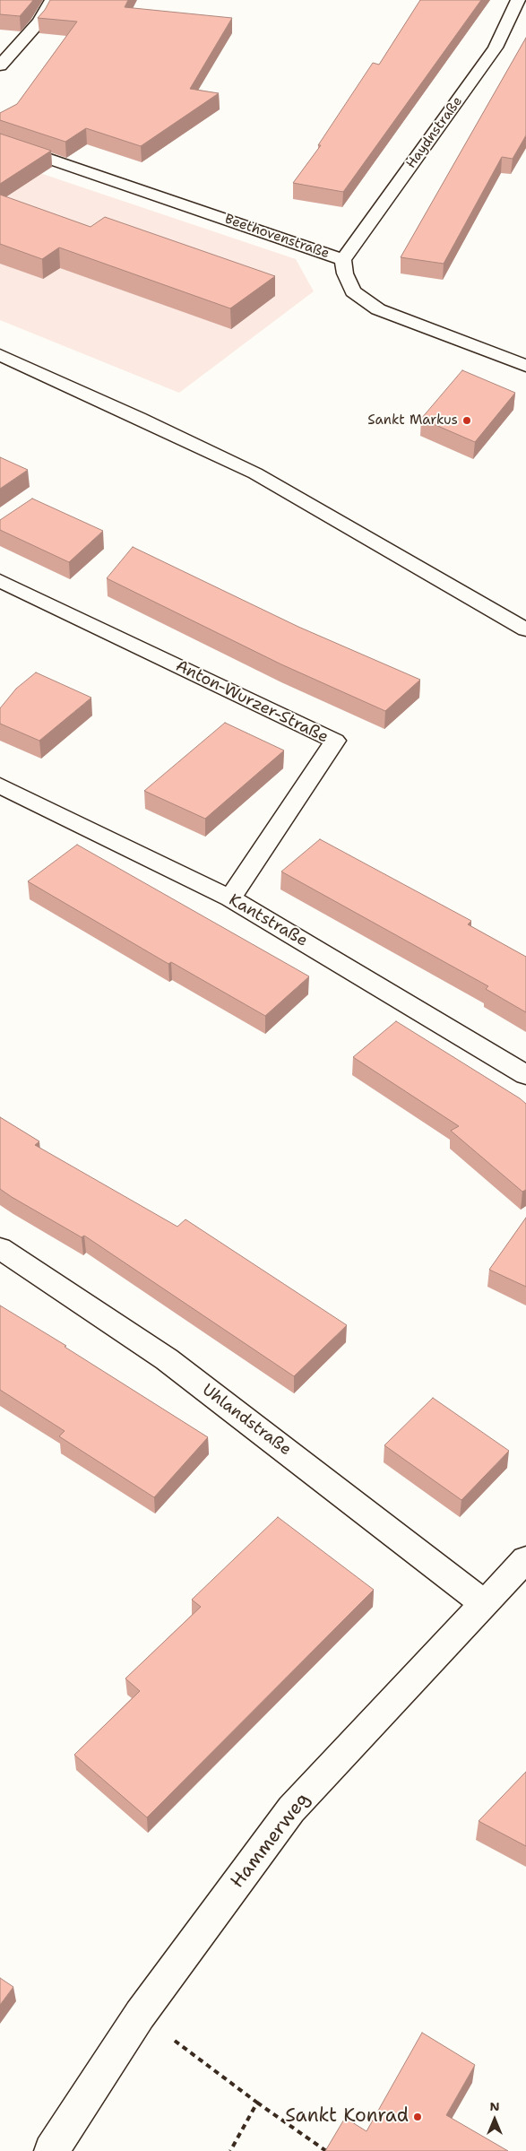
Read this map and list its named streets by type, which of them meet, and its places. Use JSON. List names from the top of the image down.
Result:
{
  "streets": {
    "street": [
      "Haydnstraße",
      "Beethovenstraße",
      "Anton-Wurzer-Straße",
      "Kantstraße",
      "Uhlandstraße",
      "Hammerweg"
    ]
  },
  "crossings": [
    ["Haydnstraße", "Beethovenstraße"],
    ["Anton-Wurzer-Straße", "Kantstraße"],
    ["Uhlandstraße", "Hammerweg"]
  ],
  "places": ["Sankt Markus", "Sankt Konrad"],
  "north": "top"
}
